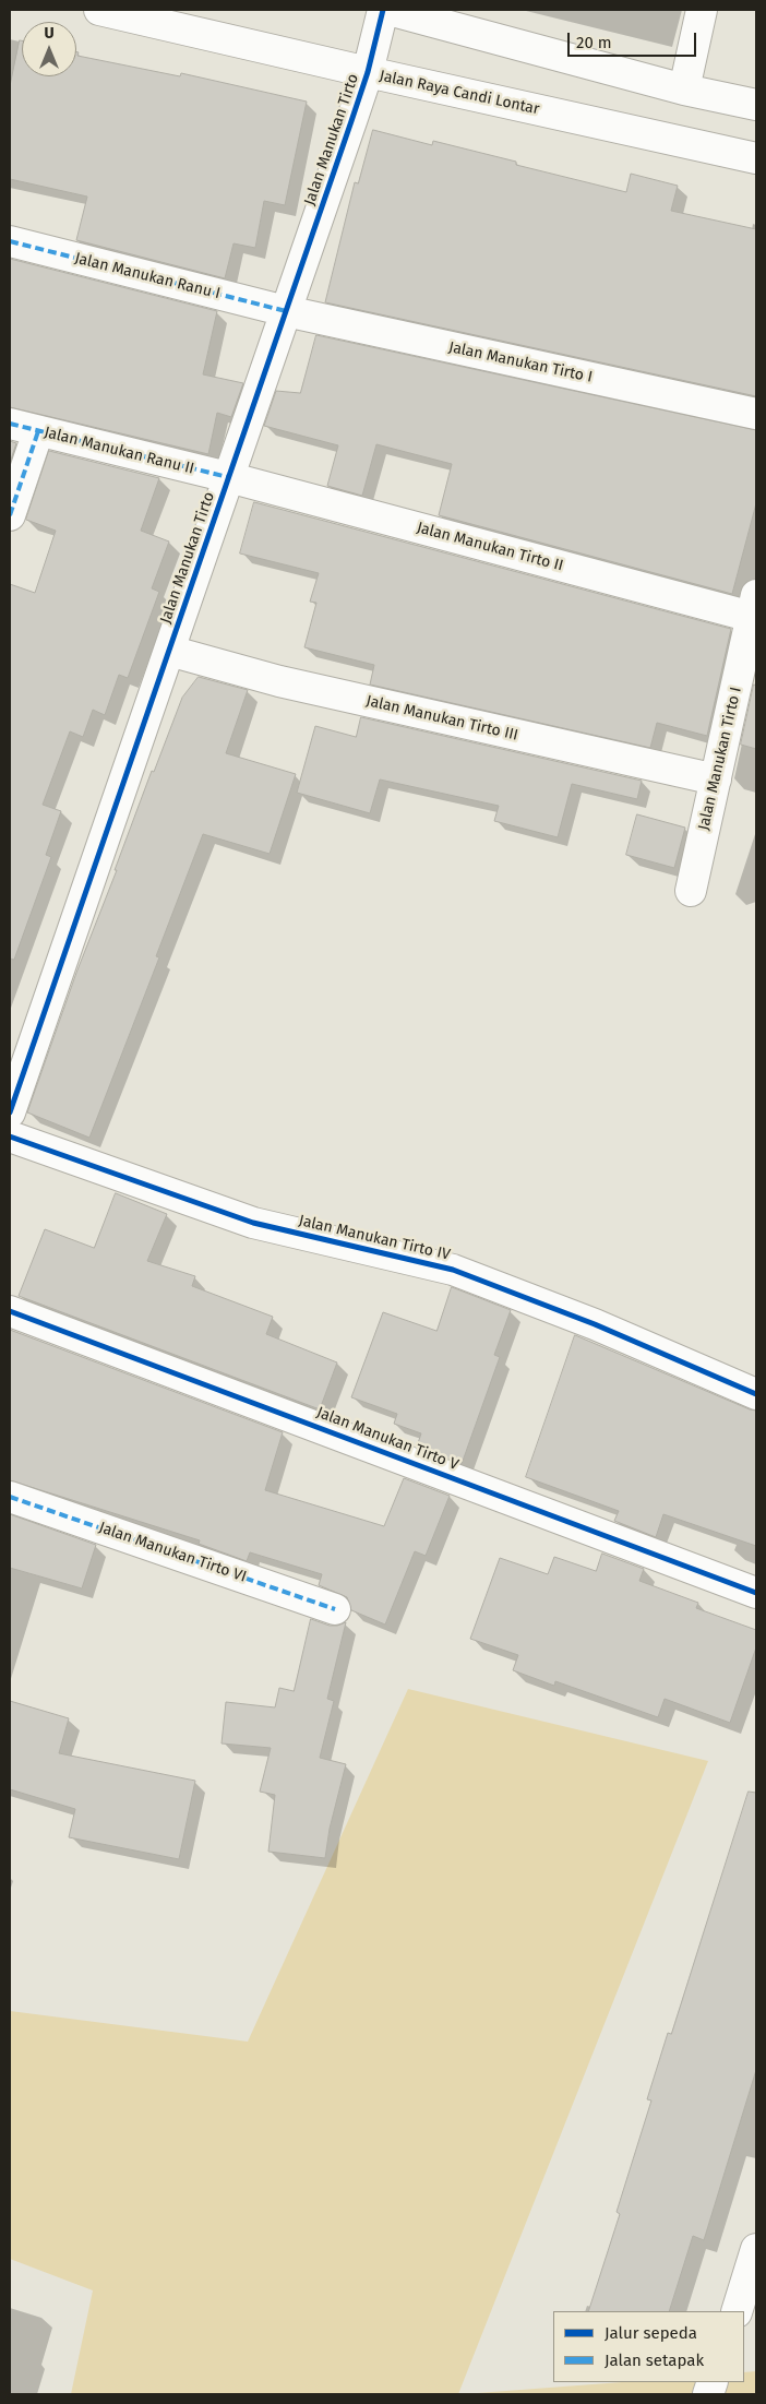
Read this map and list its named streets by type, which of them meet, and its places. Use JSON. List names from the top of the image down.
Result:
{
  "streets": {
    "street": [
      "Jalan Raya Candi Lontar",
      "Jalan Manukan Tirto",
      "Jalan Manukan Ranu I",
      "Jalan Manukan Tirto I",
      "Jalan Manukan Ranu II",
      "Jalan Manukan Tirto II",
      "Jalan Manukan Tirto III",
      "Jalan Manukan Tirto IV",
      "Jalan Manukan Tirto V",
      "Jalan Manukan Tirto VI"
    ]
  },
  "crossings": [
    ["Jalan Raya Candi Lontar", "Jalan Manukan Tirto"],
    ["Jalan Manukan Tirto", "Jalan Manukan Ranu I"],
    ["Jalan Manukan Tirto", "Jalan Manukan Tirto I"],
    ["Jalan Manukan Tirto", "Jalan Manukan Ranu II"],
    ["Jalan Manukan Tirto", "Jalan Manukan Tirto II"],
    ["Jalan Manukan Tirto", "Jalan Manukan Tirto III"],
    ["Jalan Manukan Ranu I", "Jalan Manukan Tirto I"],
    ["Jalan Manukan Tirto I", "Jalan Manukan Tirto II"],
    ["Jalan Manukan Tirto I", "Jalan Manukan Tirto III"],
    ["Jalan Manukan Ranu II", "Jalan Manukan Tirto II"]
  ],
  "legend": ["Jalur sepeda", "Jalan setapak"],
  "scale_bar": "20 m",
  "north": "top"
}
